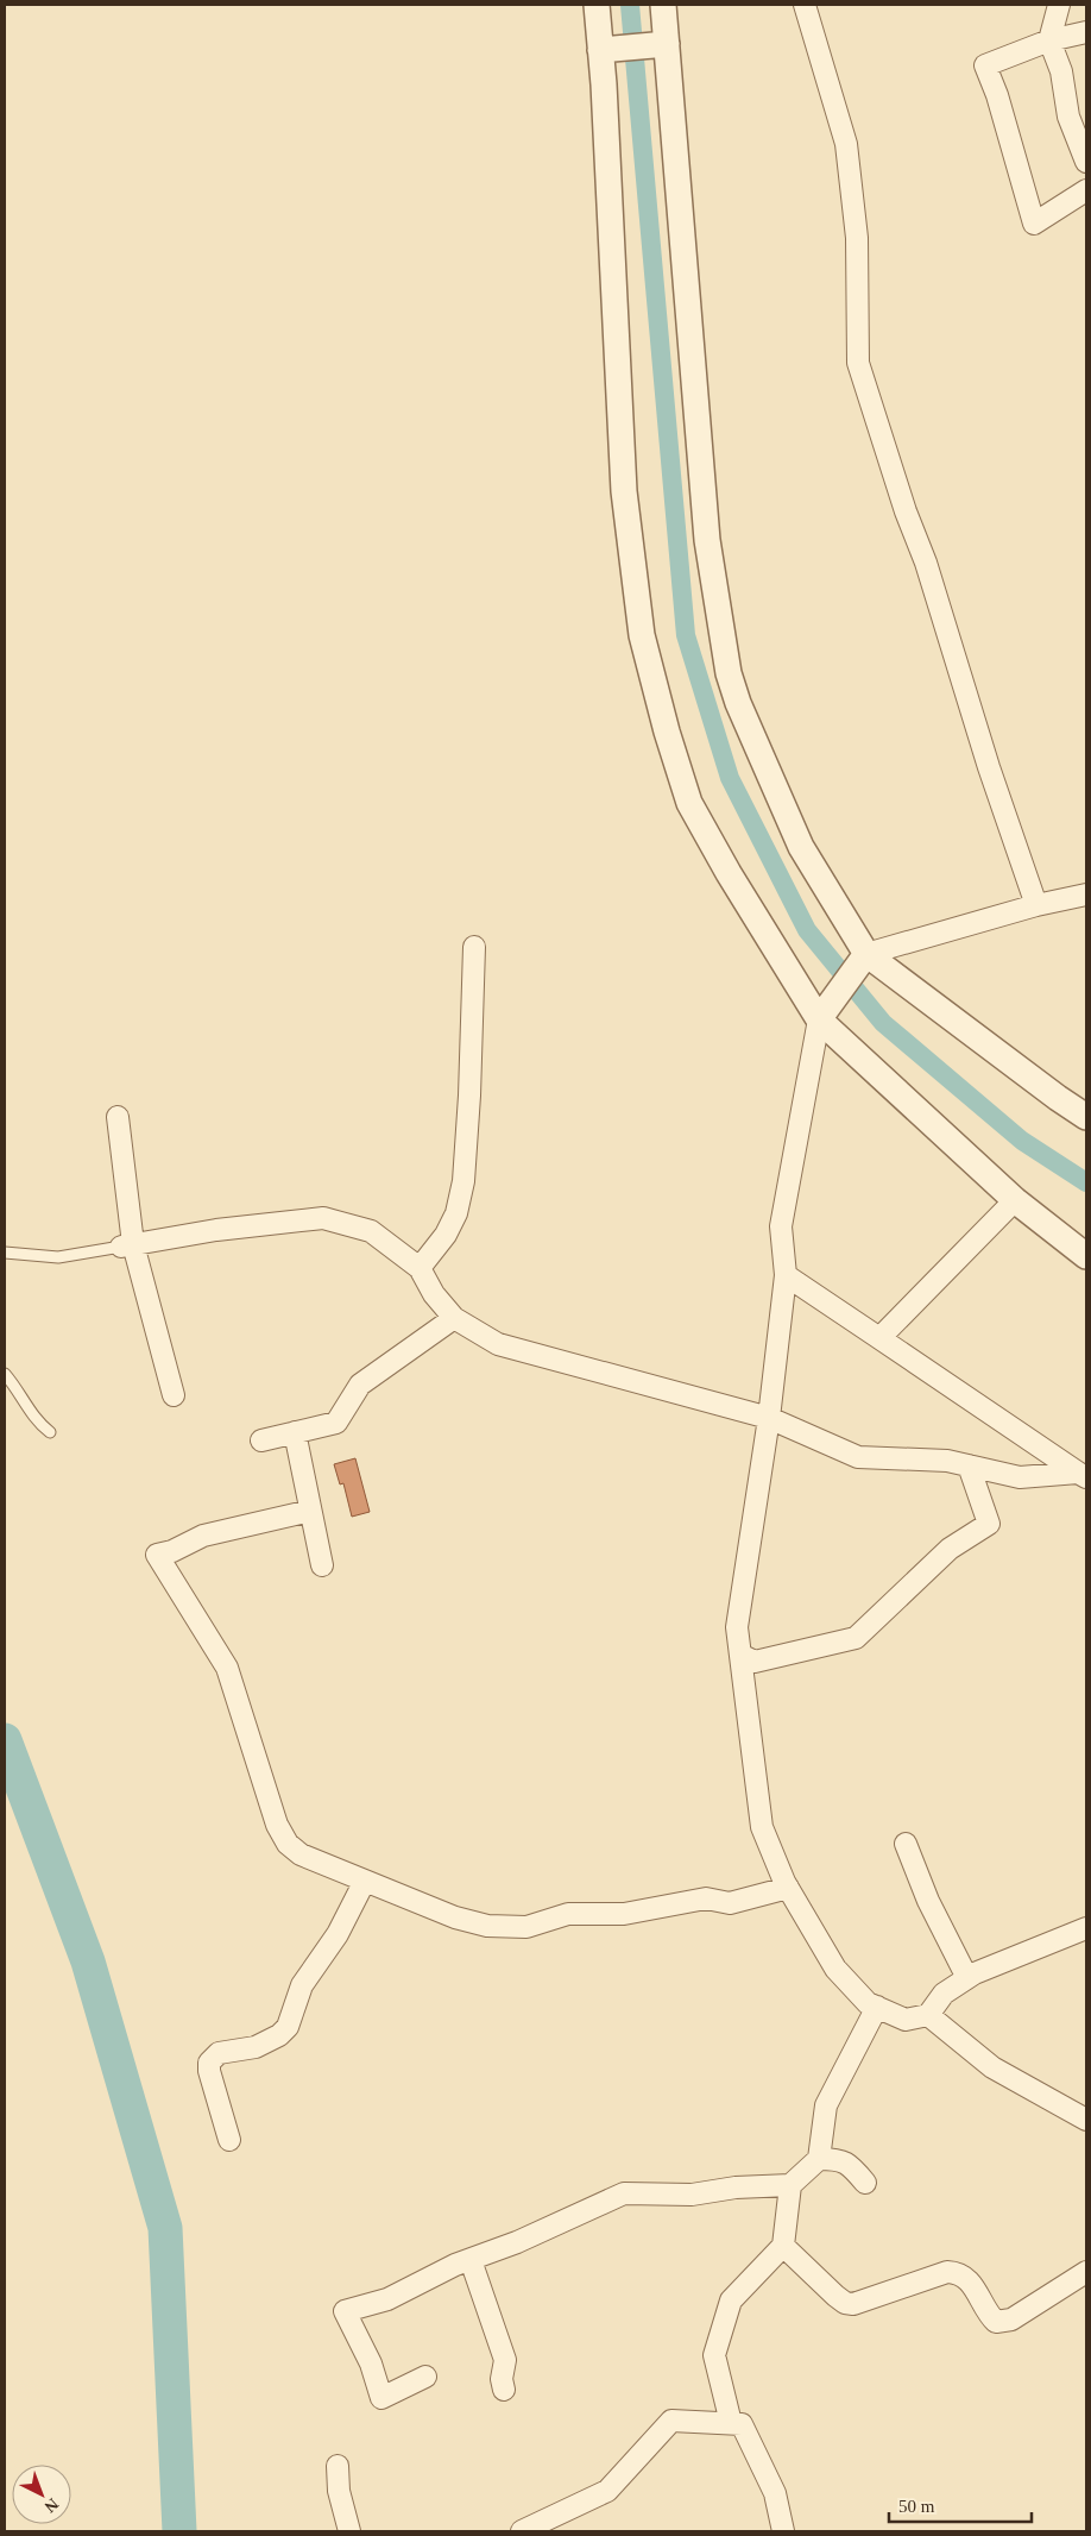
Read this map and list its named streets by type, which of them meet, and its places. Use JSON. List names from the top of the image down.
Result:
{
  "scale_bar": "50 m",
  "north": "bottom right"
}
